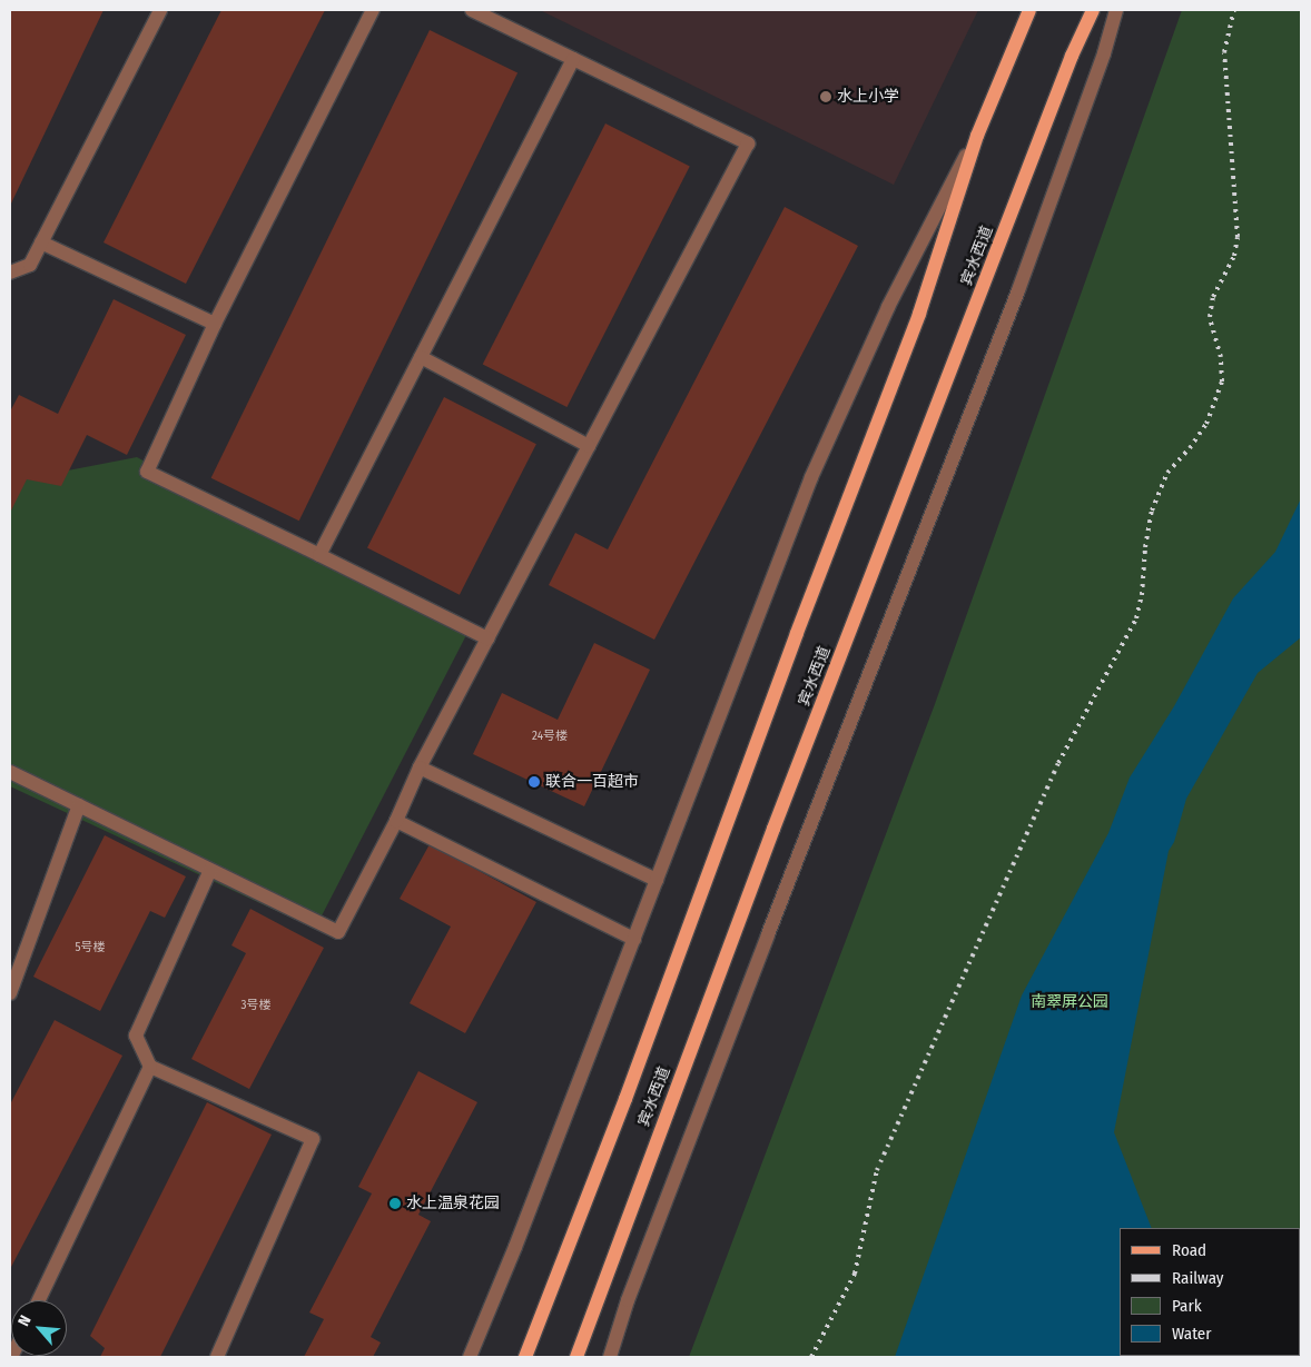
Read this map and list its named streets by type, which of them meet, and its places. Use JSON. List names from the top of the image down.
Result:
{
  "streets": {
    "main road": ["宾水西道"]
  },
  "parks": ["南翠屏公园"],
  "places": ["水上小学", "联合一百超市", "水上温泉花园"],
  "house_numbers": ["24号楼", "5号楼", "3号楼"],
  "legend": [
    "Road",
    "Railway",
    "Park",
    "Water"
  ],
  "north": "top left"
}
